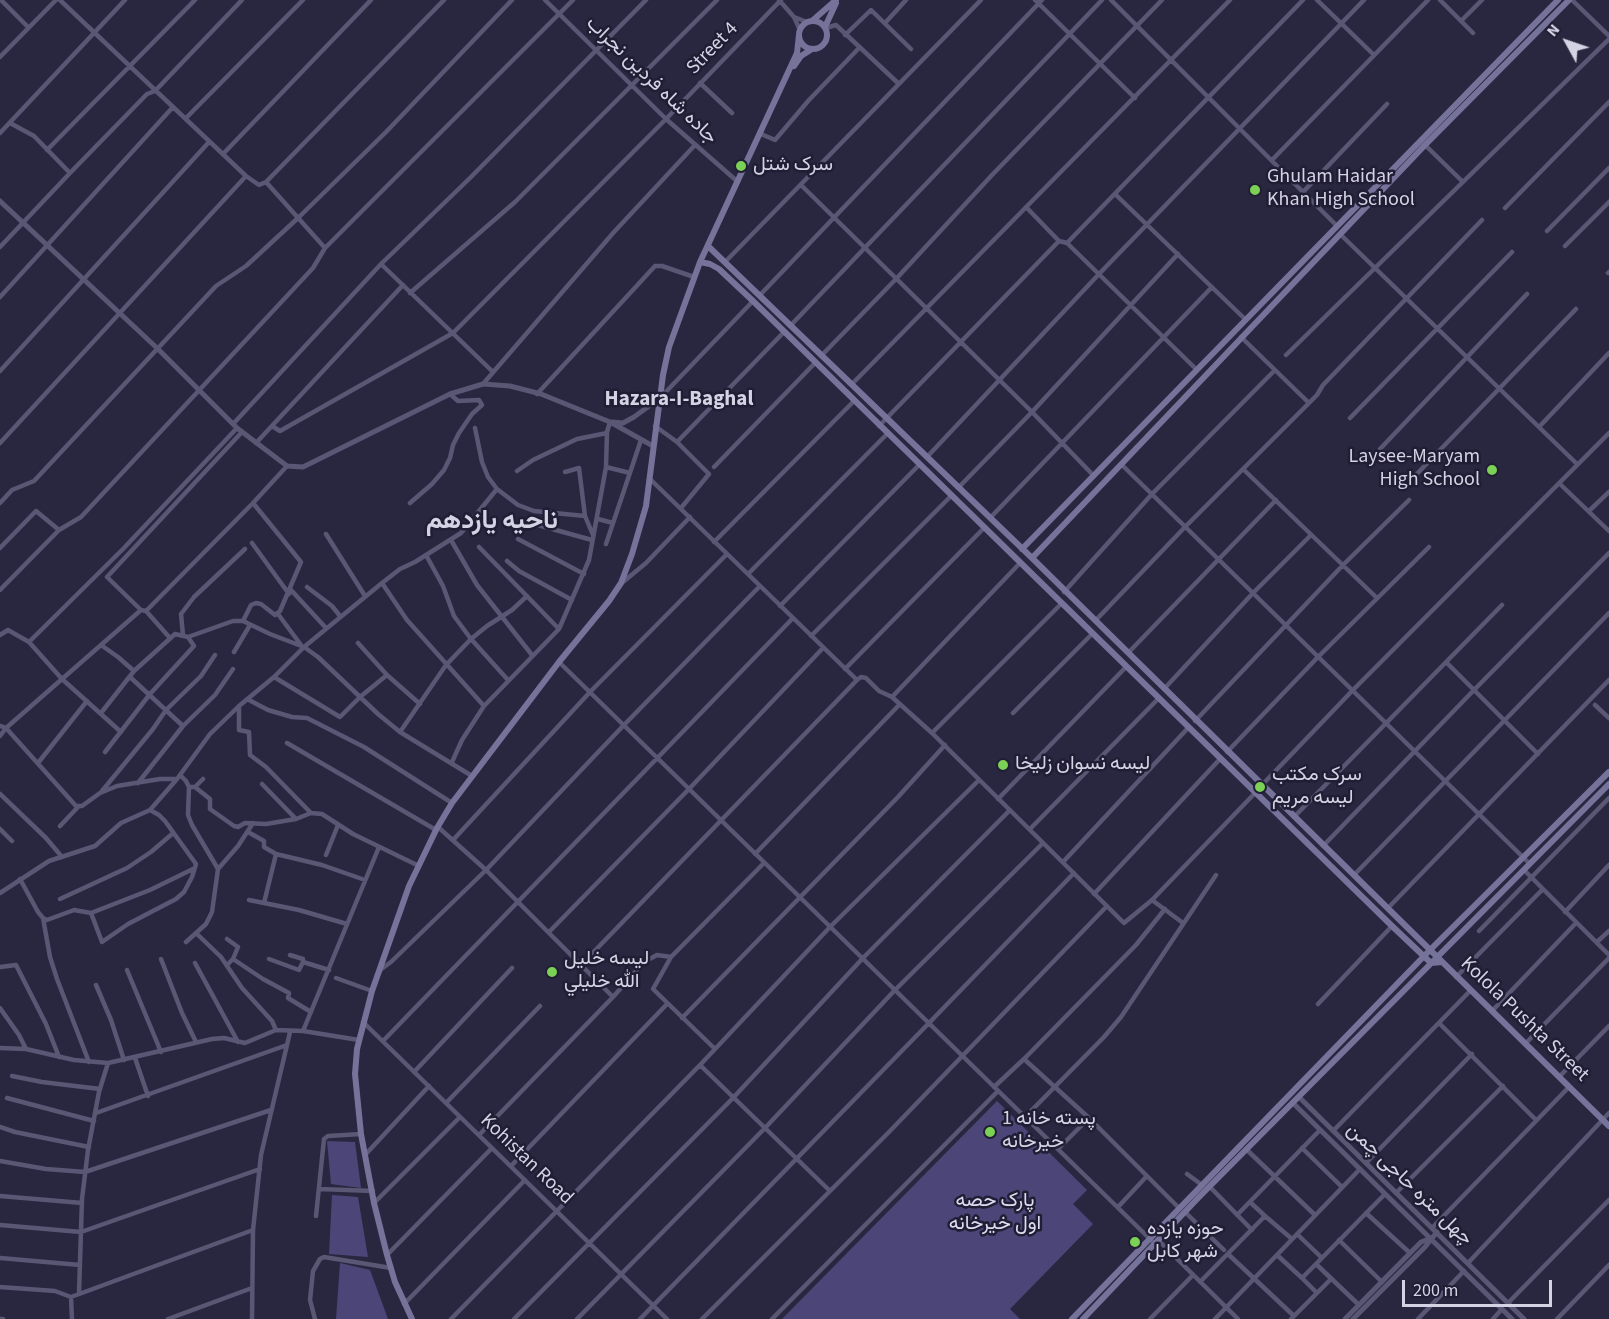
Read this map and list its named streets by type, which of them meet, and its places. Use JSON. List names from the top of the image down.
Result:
{
  "streets": {
    "main road": ["Kolola Pushta Street"],
    "street": [
      "Street 4",
      "جاده شاه فردین نجراب",
      "Kohistan Road",
      "چهل متره حاجی چمن"
    ]
  },
  "crossings": [
    ["Street 4", "جاده شاه فردین نجراب"]
  ],
  "districts": ["Hazara-I-Baghal", "ناحیه یازدهم"],
  "parks": ["پارک حصه اول خیرخانه"],
  "places": [
    "سرک شتل",
    "Ghulam Haidar Khan High School",
    "Laysee-Maryam High School",
    "لیسه نسوان زلیخا",
    "سرک مکتب لیسه مریم",
    "ليسه خليل الله خليلي",
    "1 پسته خانه خیرخانه",
    "حوزه یازده شهر کابل"
  ],
  "scale_bar": "200 m",
  "north": "top left"
}
